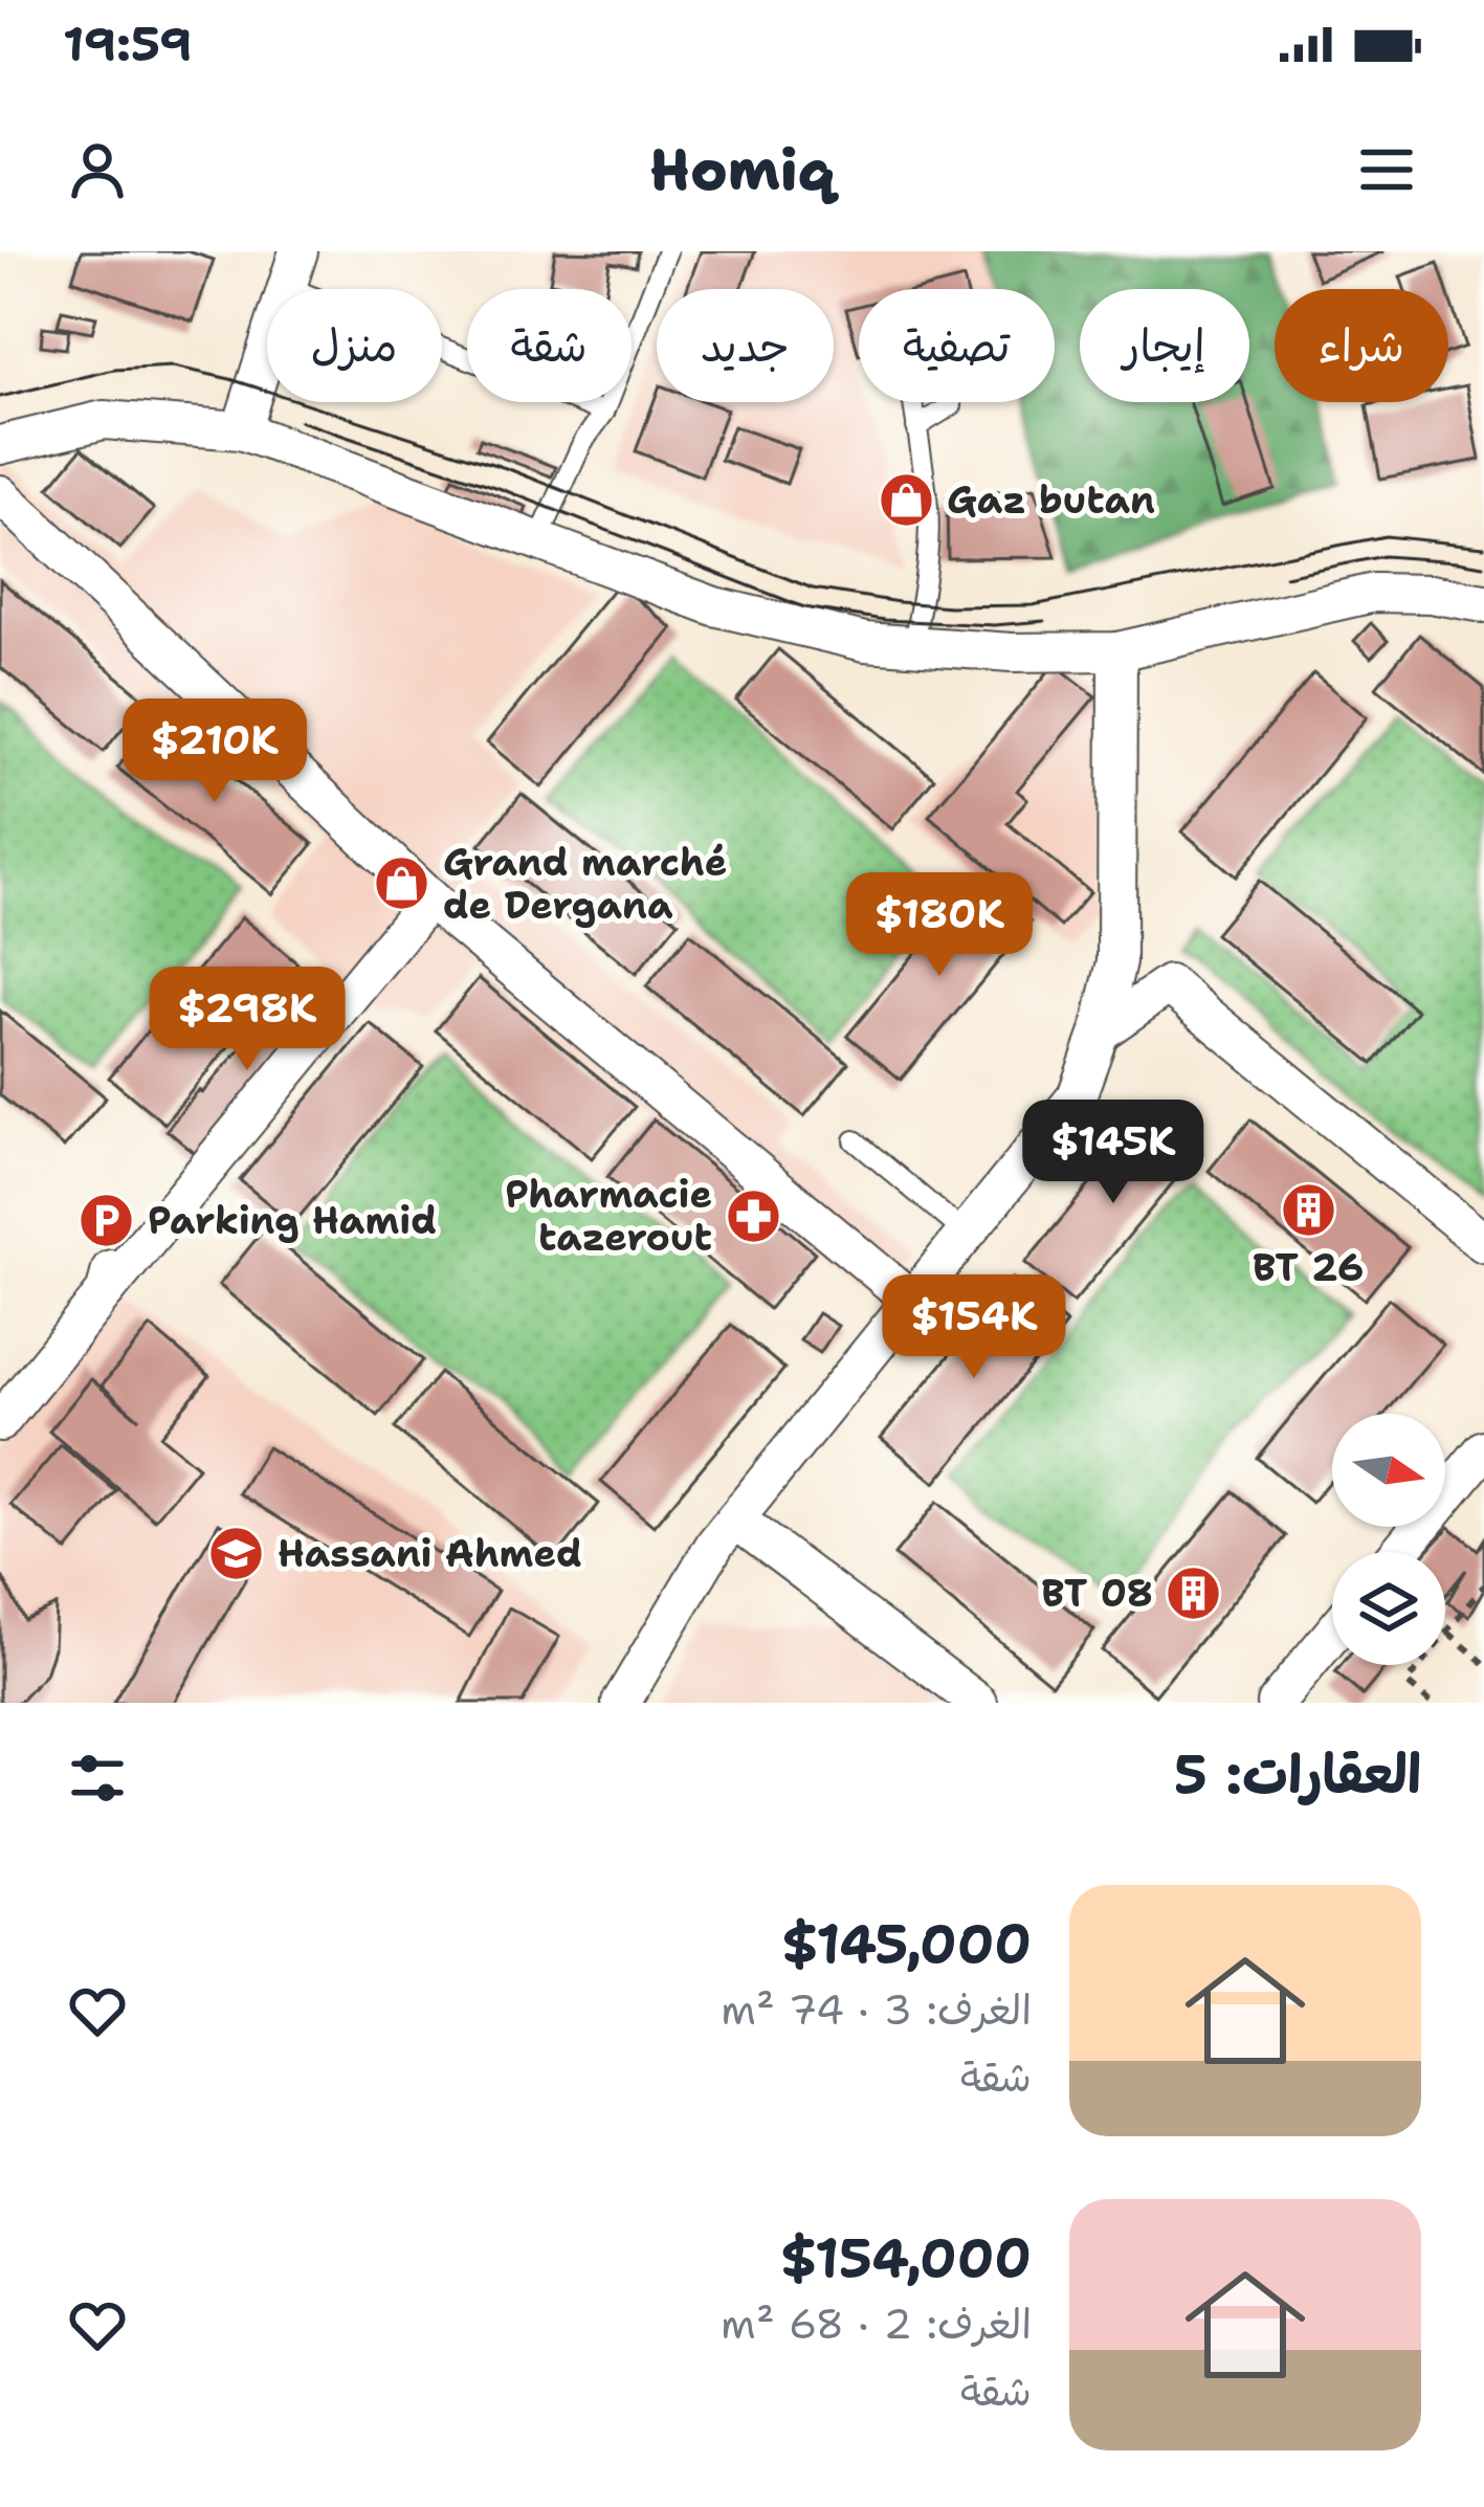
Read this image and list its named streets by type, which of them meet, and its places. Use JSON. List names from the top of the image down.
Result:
{
  "places": {
    "shop": ["Gaz butan", "Grand marché de Dergana"],
    "building": ["BT 26", "BT 08"],
    "pharmacy": ["Pharmacie tazerout"],
    "parking": ["Parking Hamid"],
    "school or university": ["Hassani Ahmed"]
  },
  "north": "right",
  "page": {
    "status": "19:59",
    "header": "Homiq",
    "chip": [
      "شراء",
      "إيجار",
      "تصفية",
      "جديد",
      "شقة",
      "منزل"
    ],
    "price": [
      "$210K",
      "$180K",
      "$298K",
      "$145K",
      "$154K"
    ],
    "heading": "العقارات: 5",
    "list": [
      {
        "name": "$145,000",
        "note": "الغرف: 3 · 74 m² · شقة"
      },
      {
        "name": "$154,000",
        "note": "الغرف: 2 · 68 m² · شقة"
      }
    ]
  }
}
